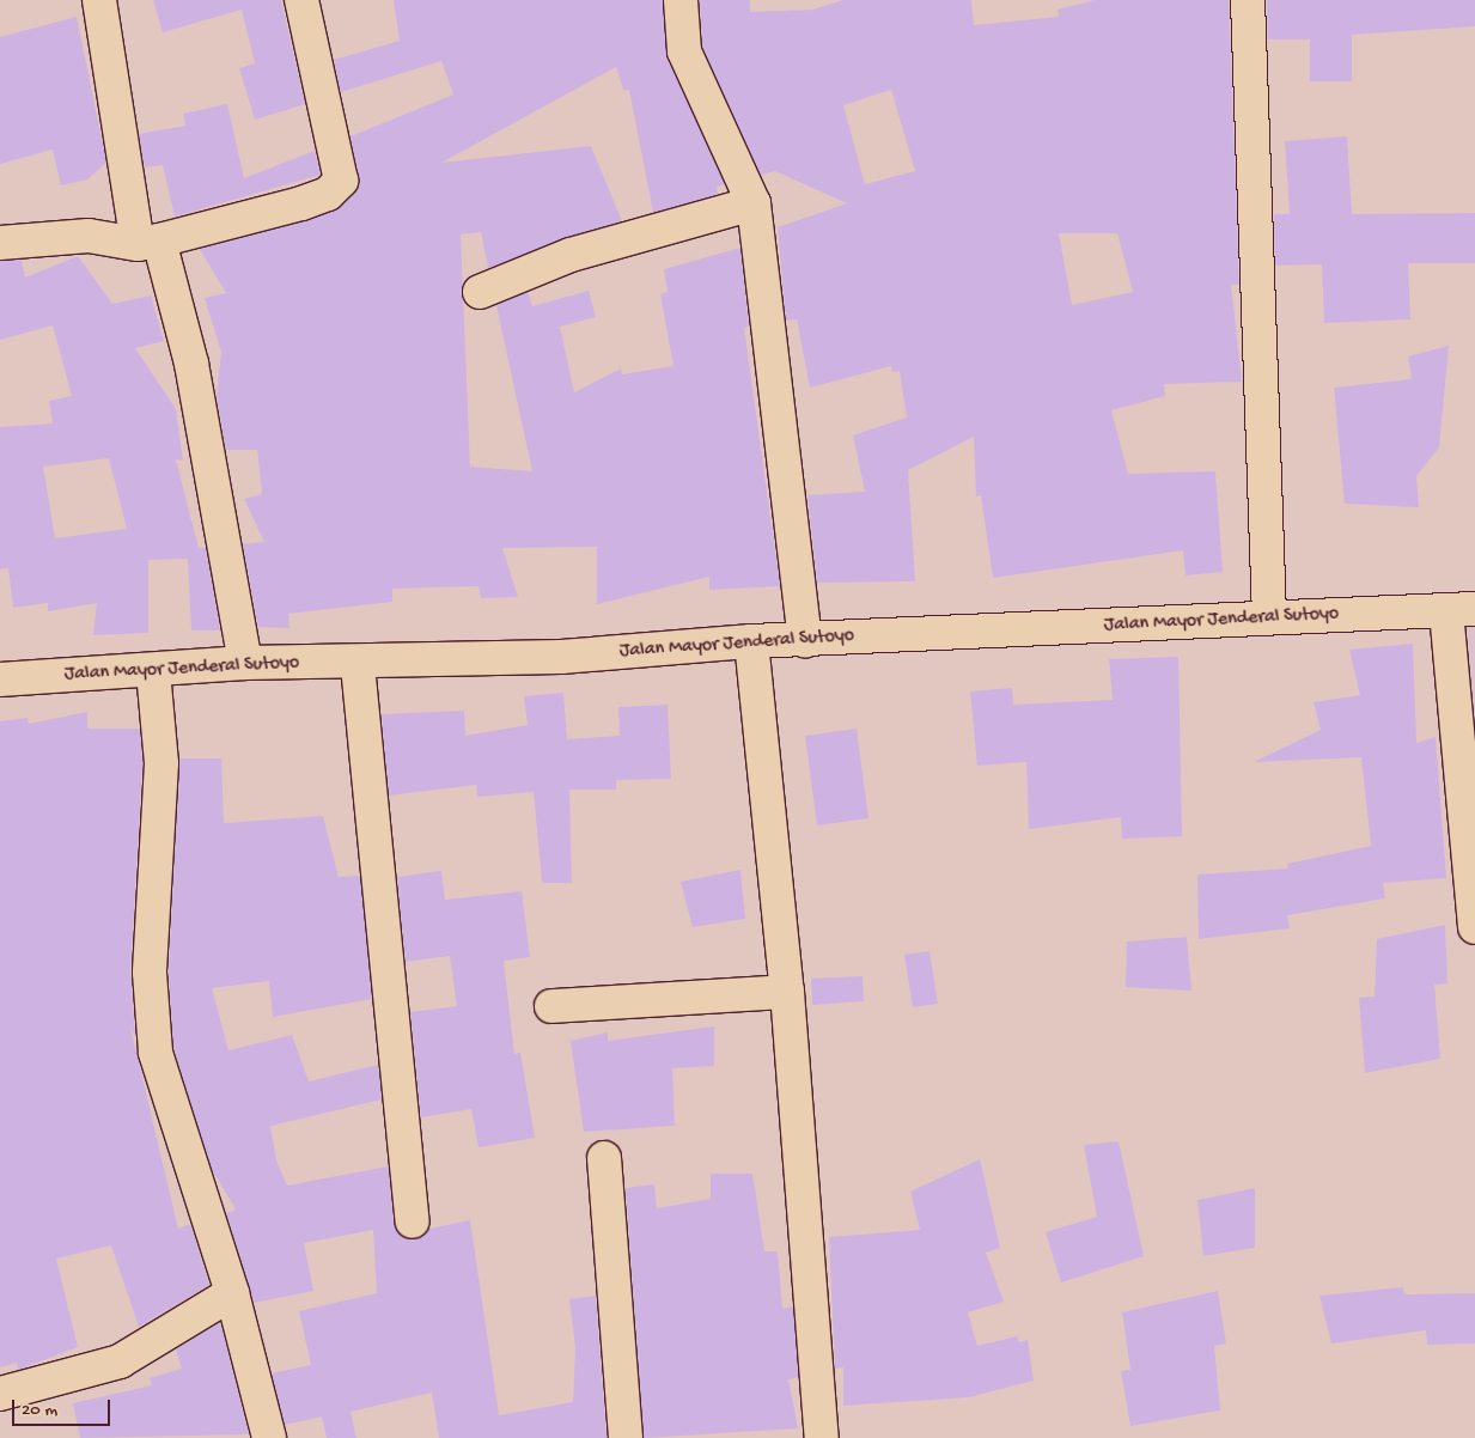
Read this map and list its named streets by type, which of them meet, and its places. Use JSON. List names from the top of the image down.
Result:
{
  "streets": {
    "street": ["Jalan Mayor Jenderal Sutoyo"]
  },
  "scale_bar": "20 m"
}
